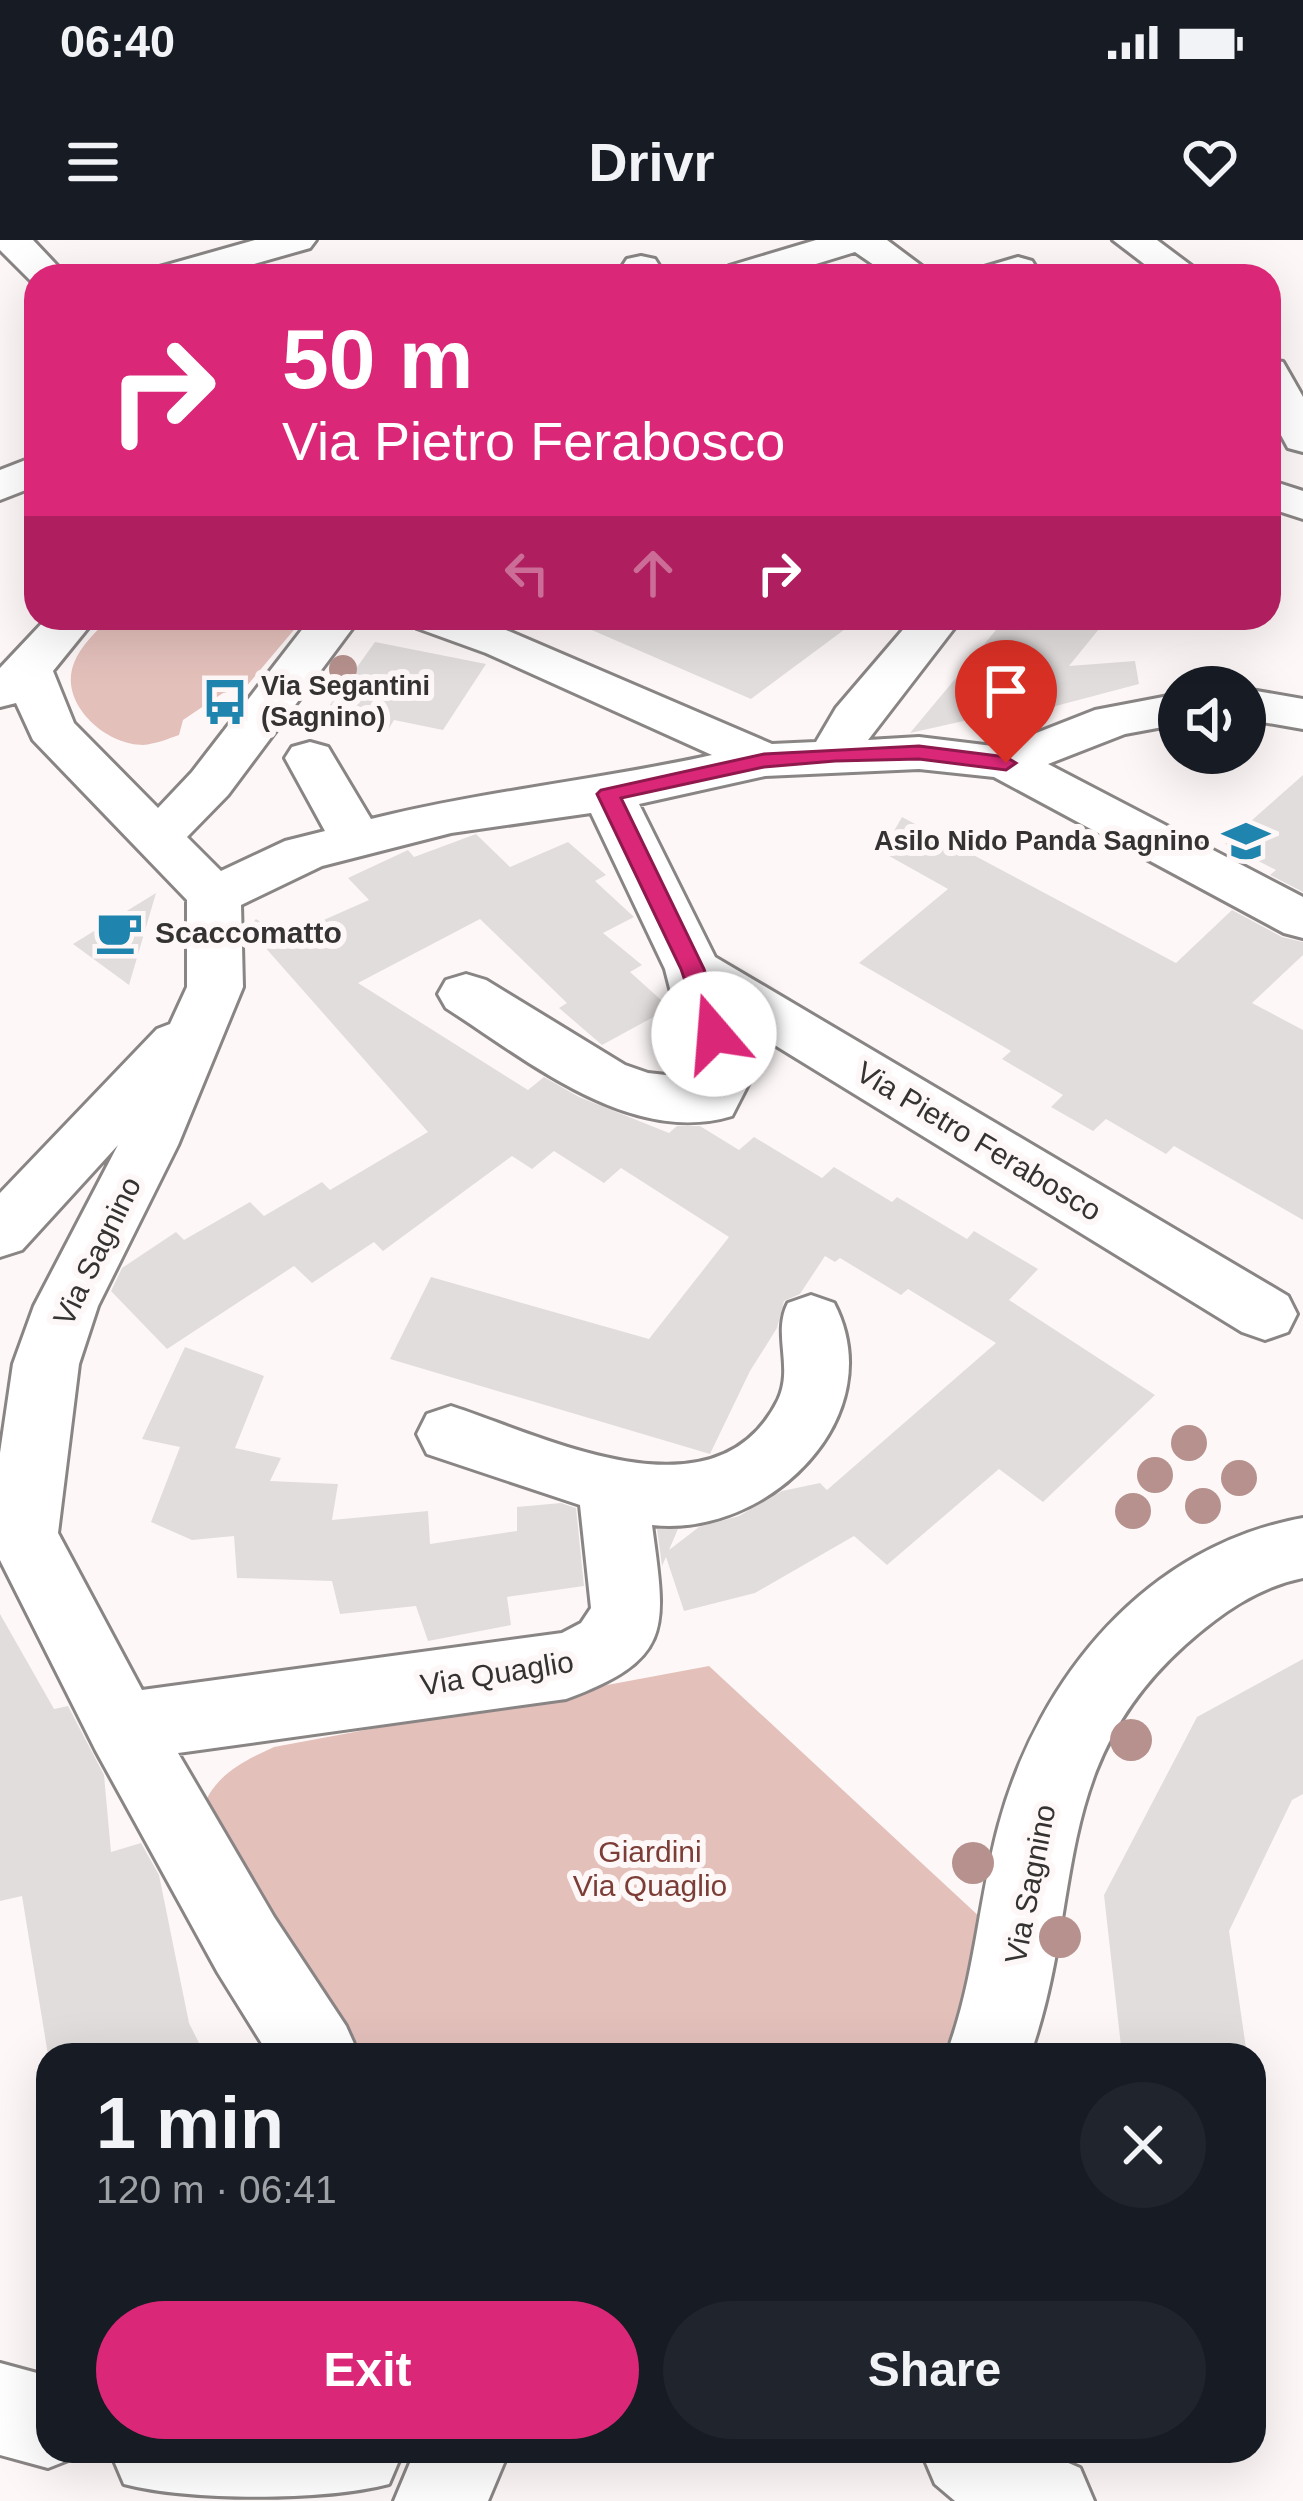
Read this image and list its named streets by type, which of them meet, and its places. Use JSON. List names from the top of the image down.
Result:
{
  "streets": {
    "street": ["Via Pietro Ferabosco", "Via Sagnino", "Via Quaglio"]
  },
  "crossings": [
    ["Via Sagnino", "Via Quaglio"]
  ],
  "parks": ["Giardini Via Quaglio"],
  "places": {
    "bus stop": ["Via Segantini (Sagnino)"],
    "school or university": ["Asilo Nido Panda Sagnino"],
    "cafe": ["Scaccomatto"]
  },
  "page": {
    "status": "06:40",
    "header": "Drivr",
    "turn": ["50 m", "Via Pietro Ferabosco"],
    "heading": ["1 min", "120 m · 06:41"],
    "buttons": ["Exit", "Share"]
  }
}
